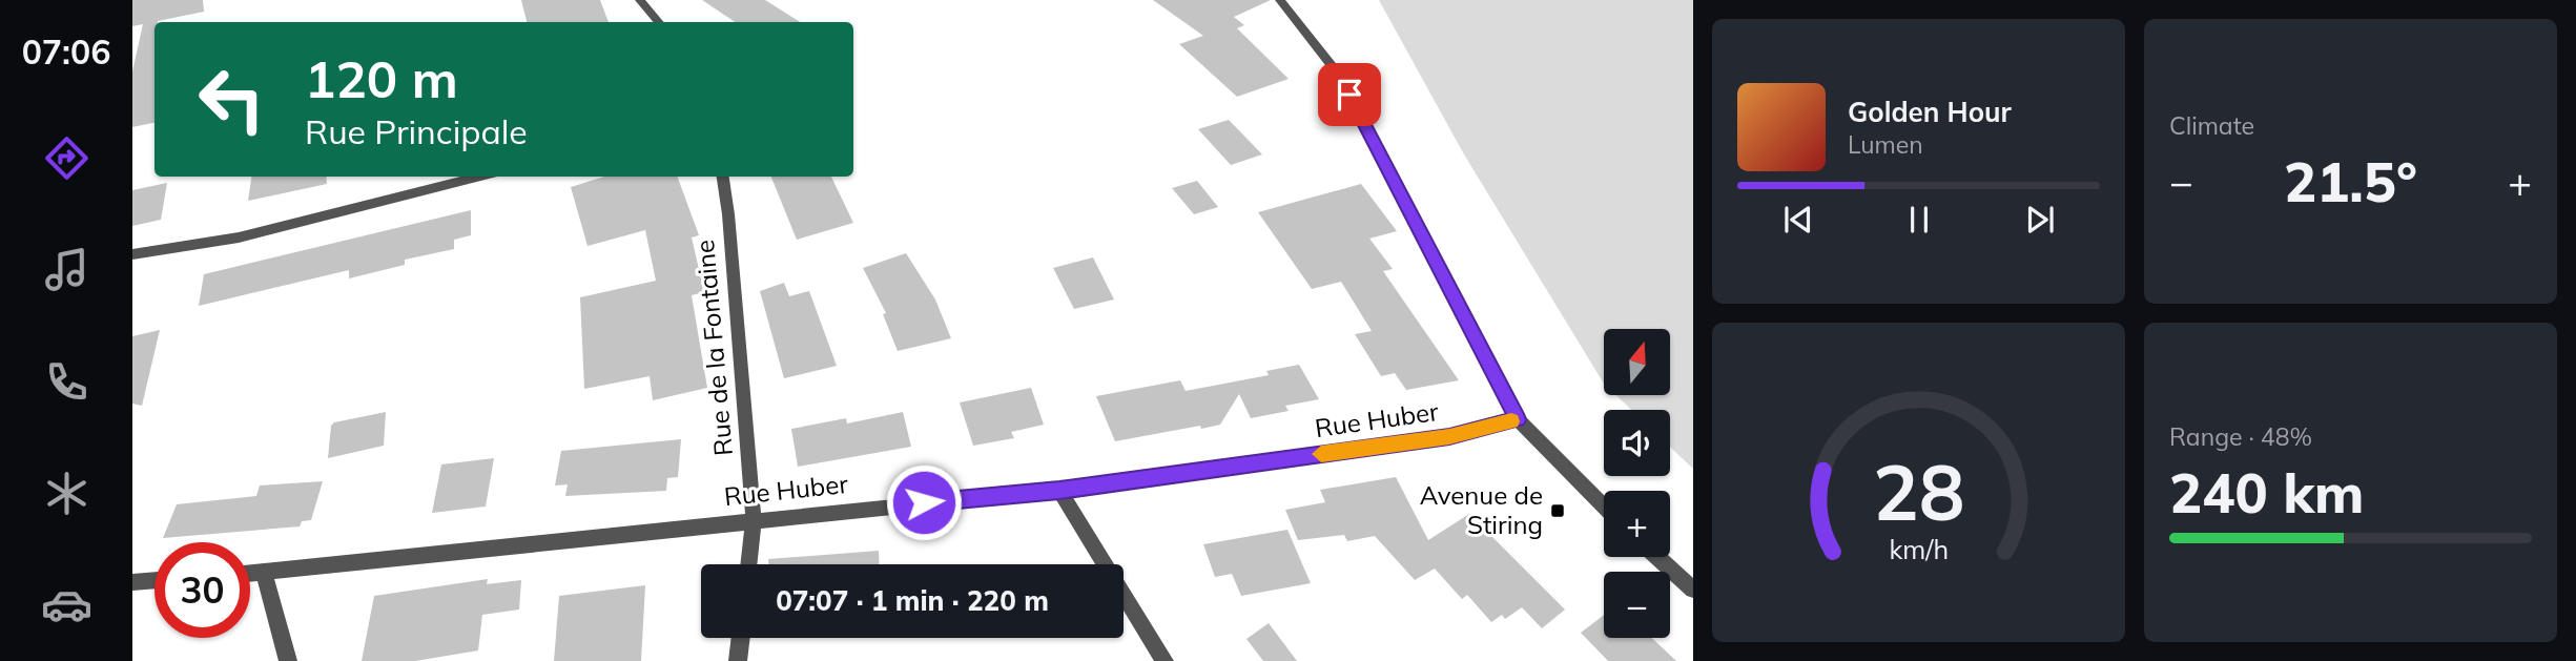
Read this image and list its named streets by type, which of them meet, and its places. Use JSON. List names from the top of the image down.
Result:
{
  "streets": {
    "street": ["Rue de la Fontaine", "Rue Huber"]
  },
  "crossings": [
    ["Rue de la Fontaine", "Rue Huber"]
  ],
  "places": {
    "transit": ["Avenue de Stiring"]
  },
  "north": "top",
  "page": {
    "tabs": "07:06",
    "tile": [
      "Climate",
      ["Range · 48%", "240 km"]
    ],
    "turn": ["120 m", "Rue Principale"],
    "song": ["Golden Hour", "Lumen"],
    "heat": ["−", "21.5°", "+"],
    "map_buttons": ["+", "−"],
    "limit": "30",
    "trip": "07:07 · 1 min · 220 m",
    "gauge": ["28", "km/h"]
  }
}
